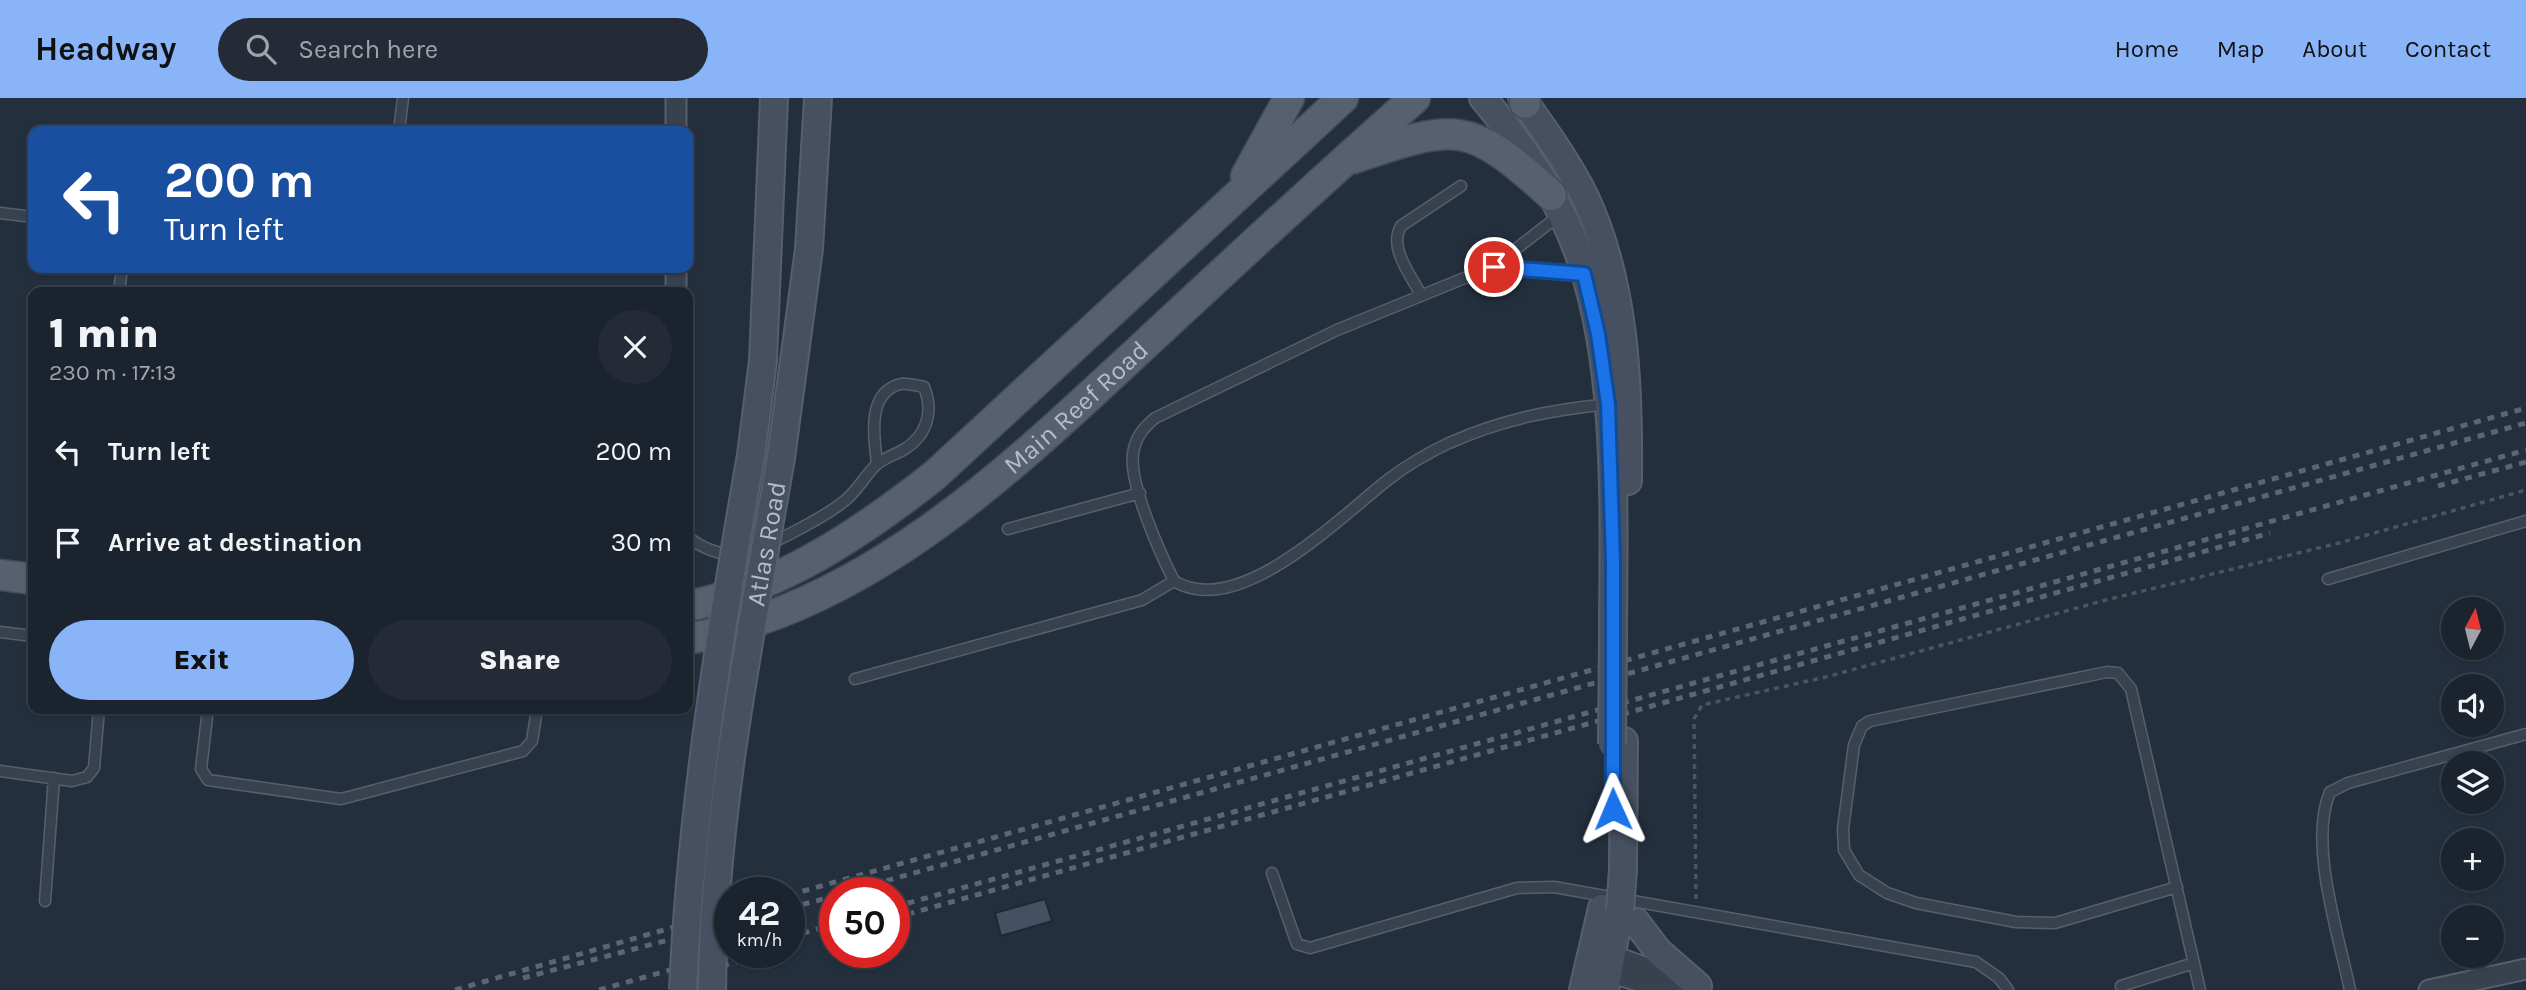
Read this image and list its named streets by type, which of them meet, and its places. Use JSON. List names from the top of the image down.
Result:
{
  "streets": {
    "main road": ["Main Reef Road", "Atlas Road"]
  },
  "north": "top",
  "page": {
    "header": "Headway",
    "search": "Search here",
    "nav": [
      "Home",
      "Map",
      "About",
      "Contact"
    ],
    "turn": ["200 m", "Turn left"],
    "heading": ["1 min", "230 m · 17:13"],
    "list": [
      {
        "name": "Turn left",
        "value": "200 m"
      },
      {
        "name": "Arrive at destination",
        "value": "30 m"
      }
    ],
    "map_buttons": ["+", "−"],
    "buttons": ["Exit", "Share"],
    "speed": "42 km/h",
    "limit": "50"
  }
}
